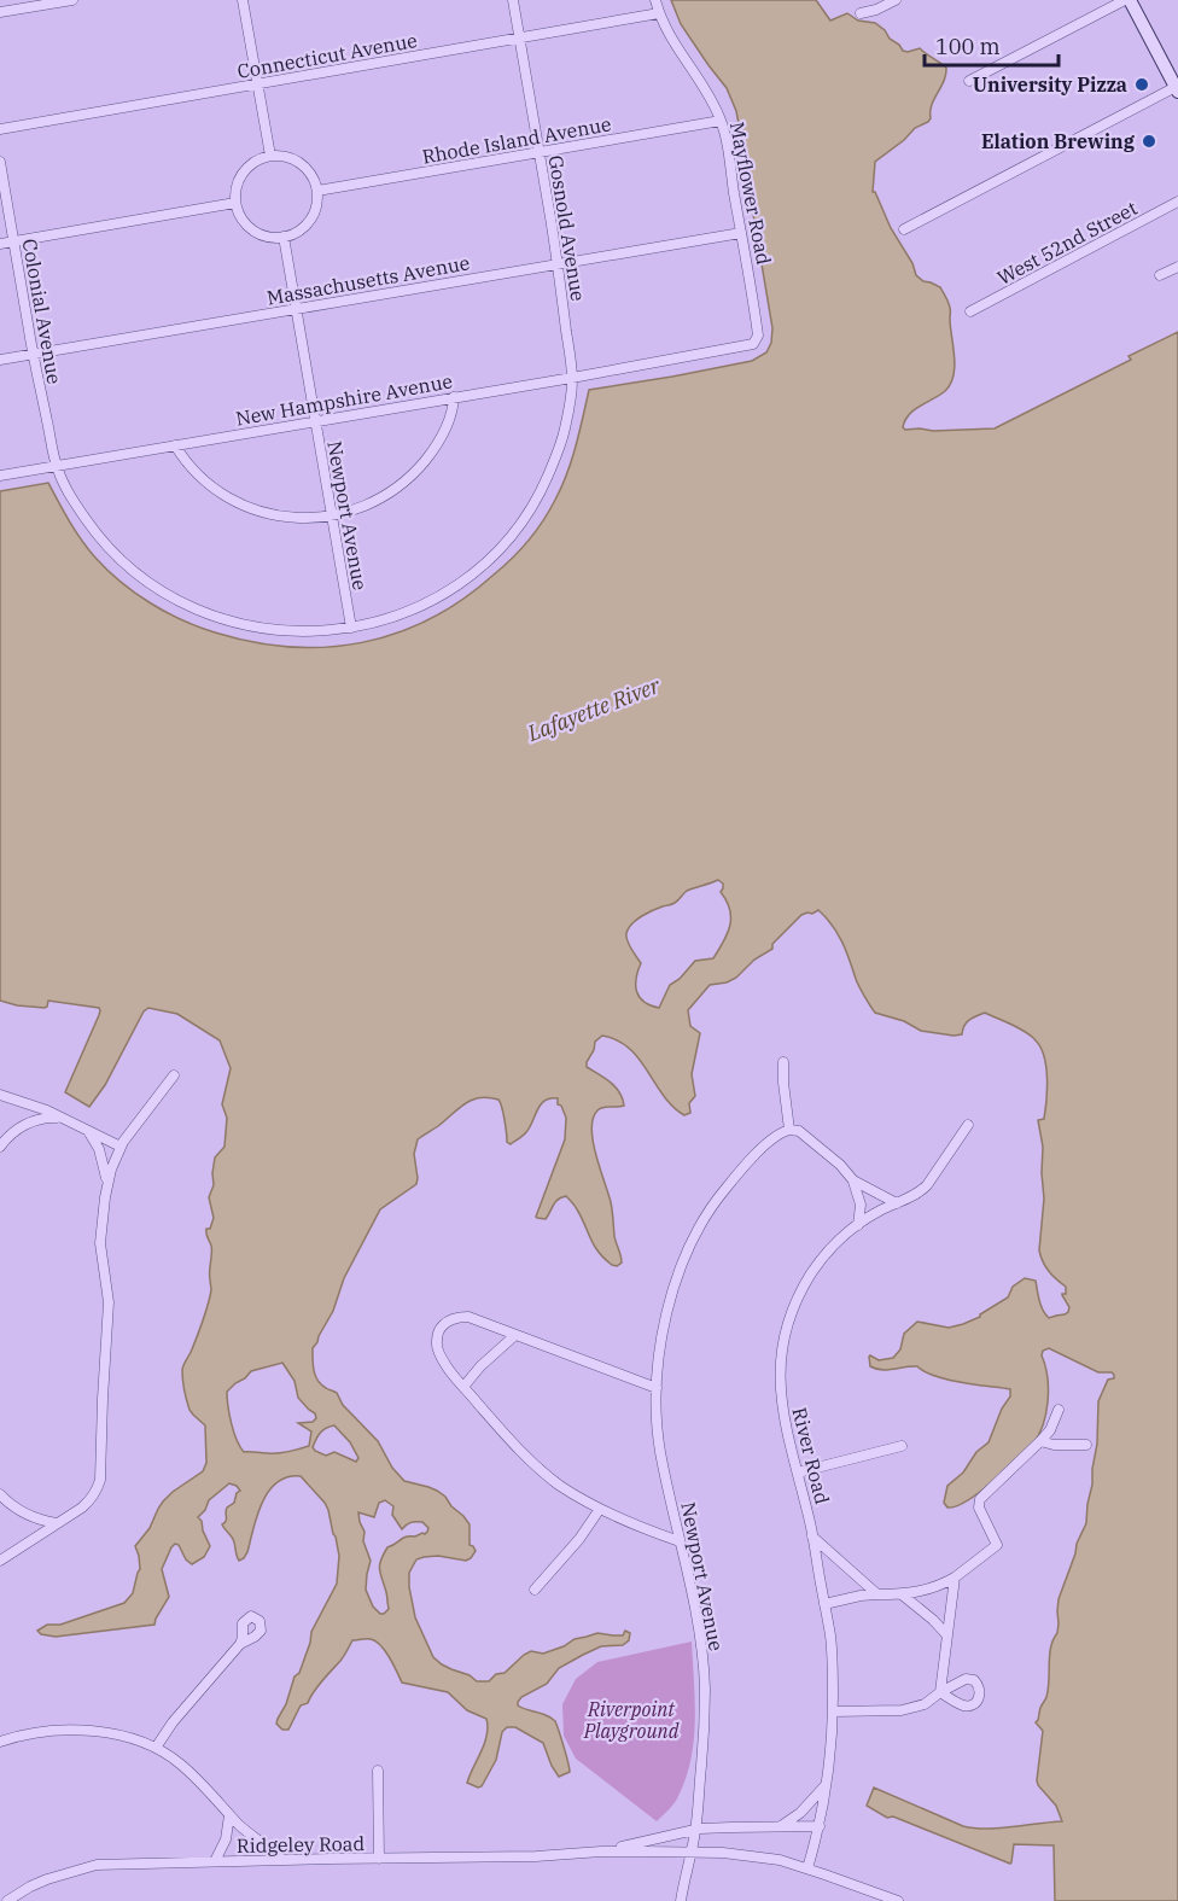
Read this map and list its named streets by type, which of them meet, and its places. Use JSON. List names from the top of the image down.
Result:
{
  "streets": {
    "street": [
      "Connecticut Avenue",
      "Rhode Island Avenue",
      "Mayflower Road",
      "Gosnold Avenue",
      "West 52nd Street",
      "Massachusetts Avenue",
      "Colonial Avenue",
      "New Hampshire Avenue",
      "Newport Avenue",
      "River Road",
      "Ridgeley Road"
    ]
  },
  "crossings": [
    ["Connecticut Avenue", "Mayflower Road"],
    ["Connecticut Avenue", "Gosnold Avenue"],
    ["Rhode Island Avenue", "Mayflower Road"],
    ["Rhode Island Avenue", "Gosnold Avenue"],
    ["Rhode Island Avenue", "Newport Avenue"],
    ["Mayflower Road", "Massachusetts Avenue"],
    ["Mayflower Road", "New Hampshire Avenue"],
    ["Gosnold Avenue", "Massachusetts Avenue"],
    ["Gosnold Avenue", "New Hampshire Avenue"],
    ["Massachusetts Avenue", "Colonial Avenue"],
    ["Massachusetts Avenue", "Newport Avenue"],
    ["Colonial Avenue", "New Hampshire Avenue"],
    ["New Hampshire Avenue", "Newport Avenue"],
    ["Newport Avenue", "Ridgeley Road"],
    ["River Road", "Ridgeley Road"]
  ],
  "water": ["Lafayette River"],
  "parks": ["Riverpoint Playground"],
  "places": ["University Pizza", "Elation Brewing"],
  "scale_bar": "100 m"
}
